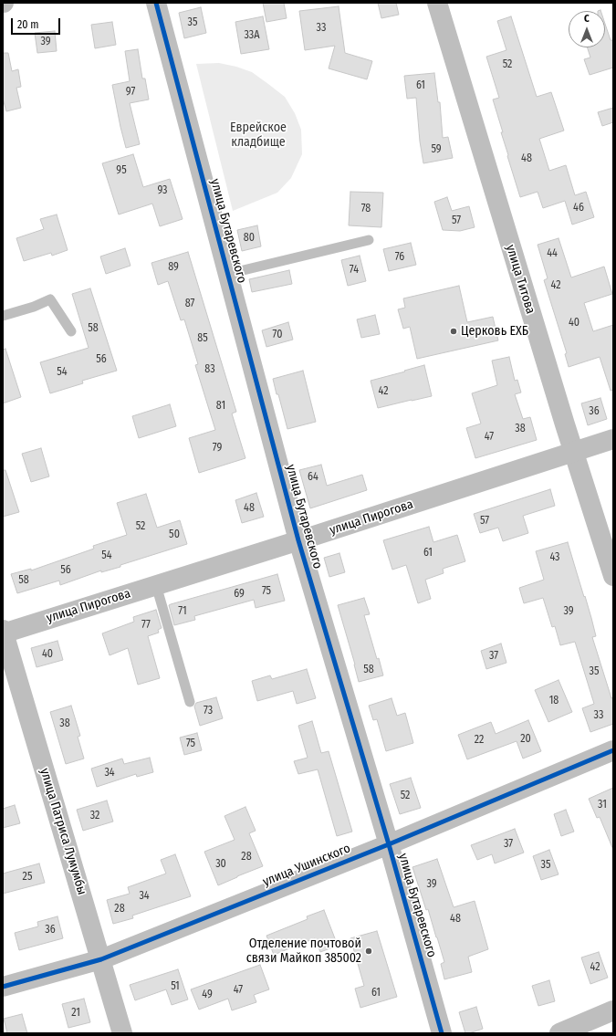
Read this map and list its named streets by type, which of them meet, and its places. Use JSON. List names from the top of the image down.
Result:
{
  "streets": {
    "street": [
      "улица Бутаревского",
      "улица Титова",
      "улица Пирогова",
      "улица Патриса Лумумбы",
      "улица Ушинского"
    ]
  },
  "crossings": [
    ["улица Бутаревского", "улица Пирогова"],
    ["улица Бутаревского", "улица Ушинского"],
    ["улица Титова", "улица Пирогова"],
    ["улица Пирогова", "улица Патриса Лумумбы"],
    ["улица Патриса Лумумбы", "улица Ушинского"]
  ],
  "parks": ["Еврейское кладбище"],
  "places": ["Церковь ЕХБ", "Отделение почтовой связи Майкоп 385002"],
  "house_numbers": [
    "35",
    "33",
    "33А",
    "39",
    "52",
    "61",
    "97",
    "59",
    "48",
    "95",
    "93",
    "46",
    "78",
    "57",
    "80",
    "44",
    "76",
    "89",
    "74",
    "42",
    "87",
    "40",
    "58",
    "70",
    "85",
    "56",
    "83",
    "54",
    "42",
    "81",
    "36",
    "38",
    "47",
    "79",
    "64",
    "48",
    "57",
    "52",
    "50",
    "61",
    "54",
    "43",
    "56",
    "58",
    "75",
    "69",
    "71",
    "39",
    "77",
    "40",
    "37",
    "58",
    "35",
    "18",
    "73",
    "33",
    "38",
    "20",
    "22",
    "75",
    "34",
    "52",
    "31",
    "32",
    "37",
    "28",
    "30",
    "35",
    "25",
    "39",
    "34",
    "28",
    "48",
    "36",
    "42",
    "51",
    "47",
    "61",
    "49",
    "21"
  ],
  "scale_bar": "20 m",
  "north": "top"
}
